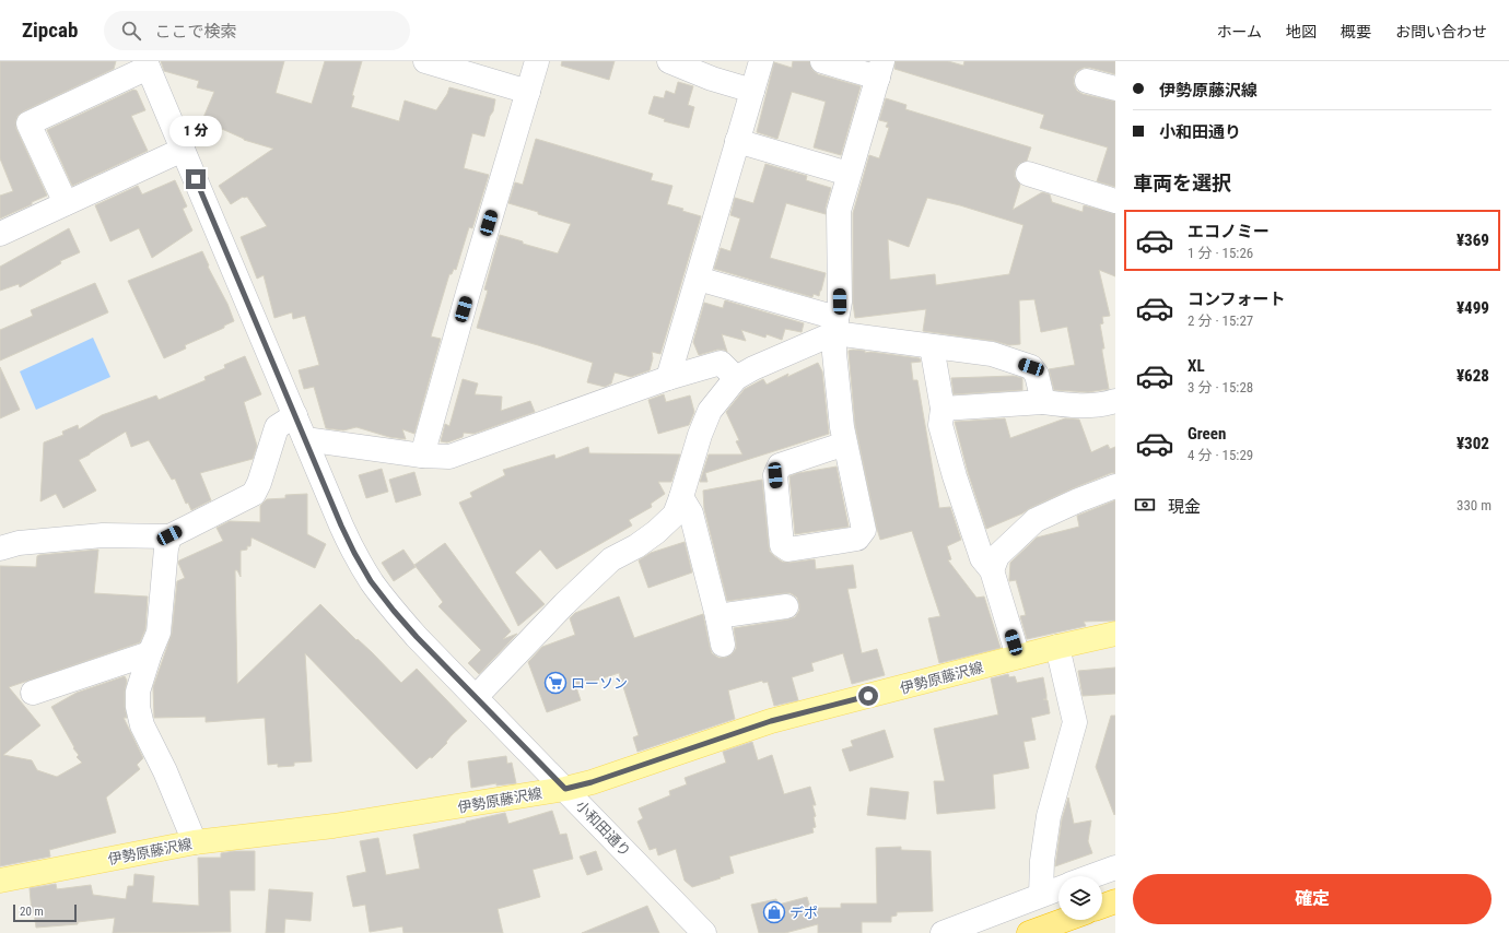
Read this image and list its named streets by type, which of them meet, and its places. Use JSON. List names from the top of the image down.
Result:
{
  "streets": {
    "main road": ["伊勢原藤沢線"],
    "street": ["小和田通り"]
  },
  "crossings": [
    ["伊勢原藤沢線", "小和田通り"]
  ],
  "places": {
    "supermarket": ["ローソン"],
    "shop": ["デポ"]
  },
  "scale_bar": "20 m",
  "page": {
    "header": "Zipcab",
    "search": "ここで検索",
    "nav": [
      "ホーム",
      "地図",
      "概要",
      "お問い合わせ"
    ],
    "banner": ["伊勢原藤沢線", "小和田通り"],
    "bubble": "1 分",
    "heading": "車両を選択",
    "list": [
      {
        "name": "エコノミー",
        "note": "1 分 · 15:26",
        "value": "¥369"
      },
      {
        "name": "コンフォート",
        "note": "2 分 · 15:27",
        "value": "¥499"
      },
      {
        "name": "XL",
        "note": "3 分 · 15:28",
        "value": "¥628"
      },
      {
        "name": "Green",
        "note": "4 分 · 15:29",
        "value": "¥302"
      }
    ],
    "pay": ["現金", "330 m"],
    "buttons": "確定",
    "scale": "20 m"
  }
}
